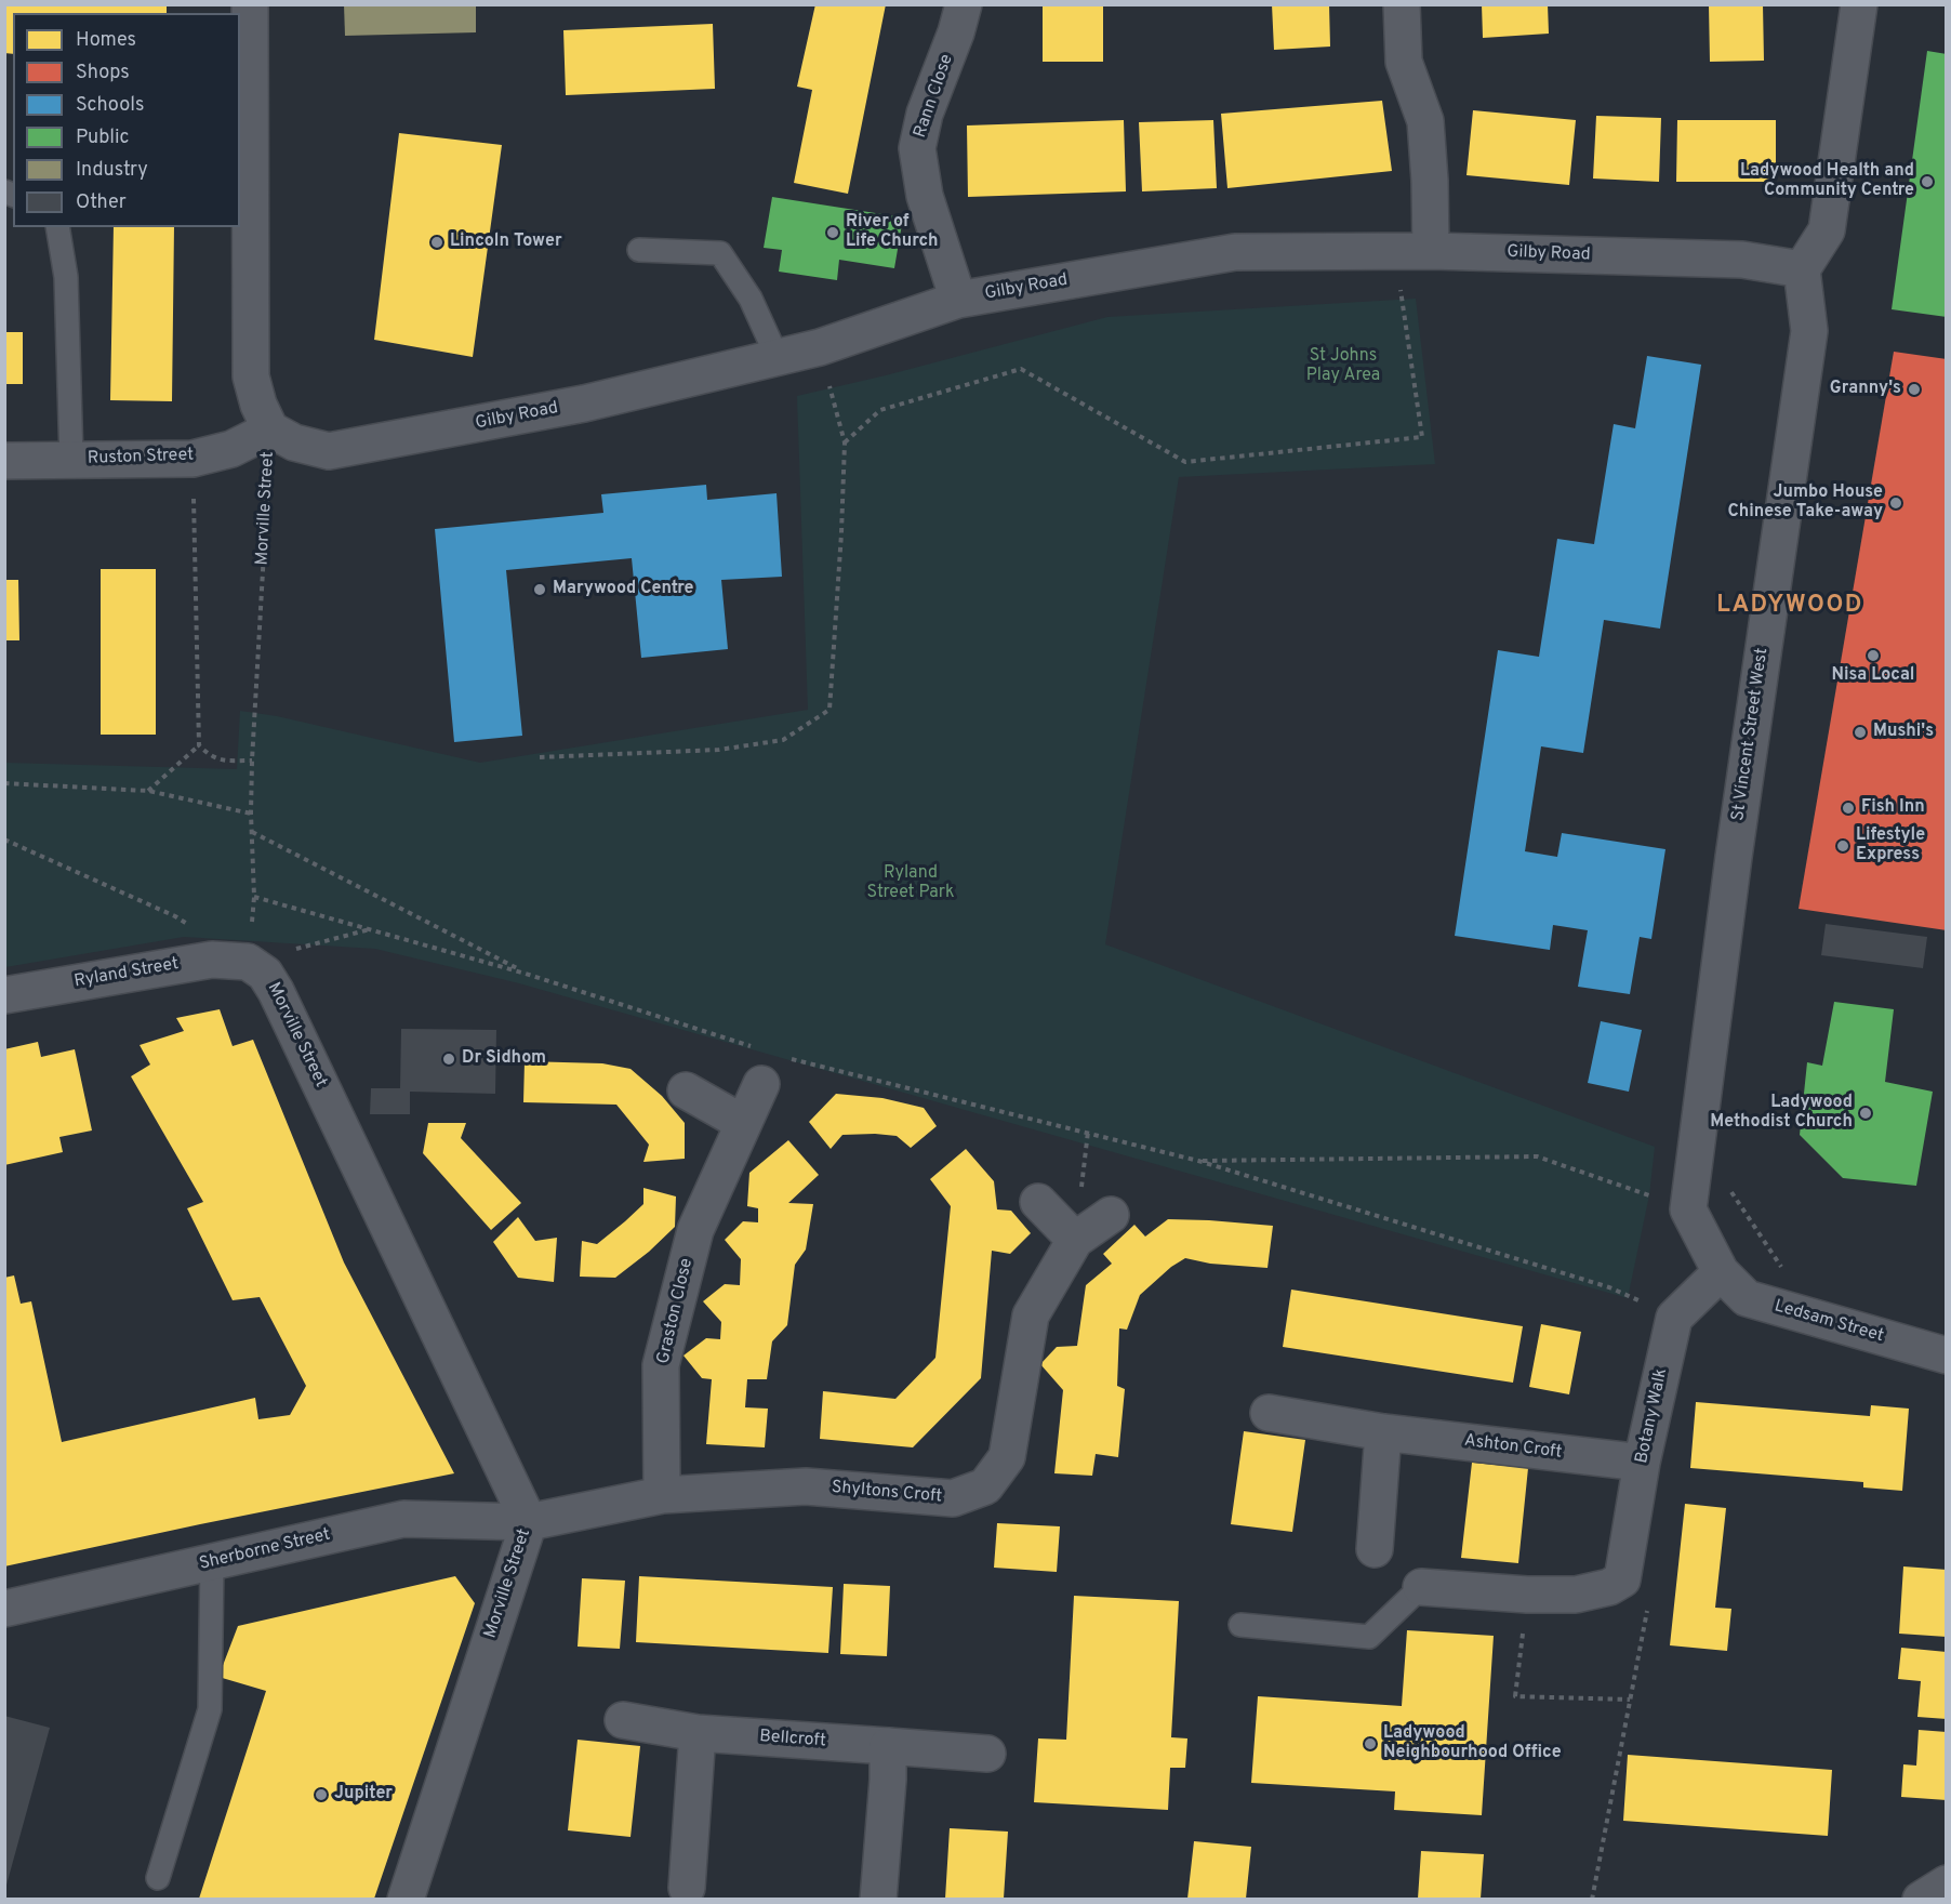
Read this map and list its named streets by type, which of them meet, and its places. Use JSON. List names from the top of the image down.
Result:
{
  "streets": {
    "street": [
      "Rann Close",
      "Gilby Road",
      "Ruston Street",
      "Morville Street",
      "St Vincent Street West",
      "Ryland Street",
      "Graston Close",
      "Ledsam Street",
      "Botany Walk",
      "Ashton Croft",
      "Shyltons Croft",
      "Sherborne Street",
      "Bellcroft"
    ]
  },
  "crossings": [
    ["Rann Close", "Gilby Road"],
    ["Gilby Road", "Ruston Street"],
    ["Gilby Road", "Morville Street"],
    ["Gilby Road", "St Vincent Street West"],
    ["Ruston Street", "Morville Street"],
    ["Morville Street", "Ryland Street"],
    ["Morville Street", "Sherborne Street"],
    ["St Vincent Street West", "Ledsam Street"],
    ["Graston Close", "Shyltons Croft"],
    ["Botany Walk", "Ashton Croft"]
  ],
  "districts": ["LADYWOOD"],
  "parks": ["St Johns Play Area", "Ryland Street Park"],
  "places": [
    "Ladywood Health and Community Centre",
    "River of Life Church",
    "Lincoln Tower",
    "Granny's",
    "Jumbo House Chinese Take-away",
    "Marywood Centre",
    "Nisa Local",
    "Mushi's",
    "Fish Inn",
    "Lifestyle Express",
    "Dr Sidhom",
    "Ladywood Methodist Church",
    "Ladywood Neighbourhood Office",
    "Jupiter"
  ],
  "legend": [
    "Homes",
    "Shops",
    "Schools",
    "Public",
    "Industry",
    "Other"
  ]
}
